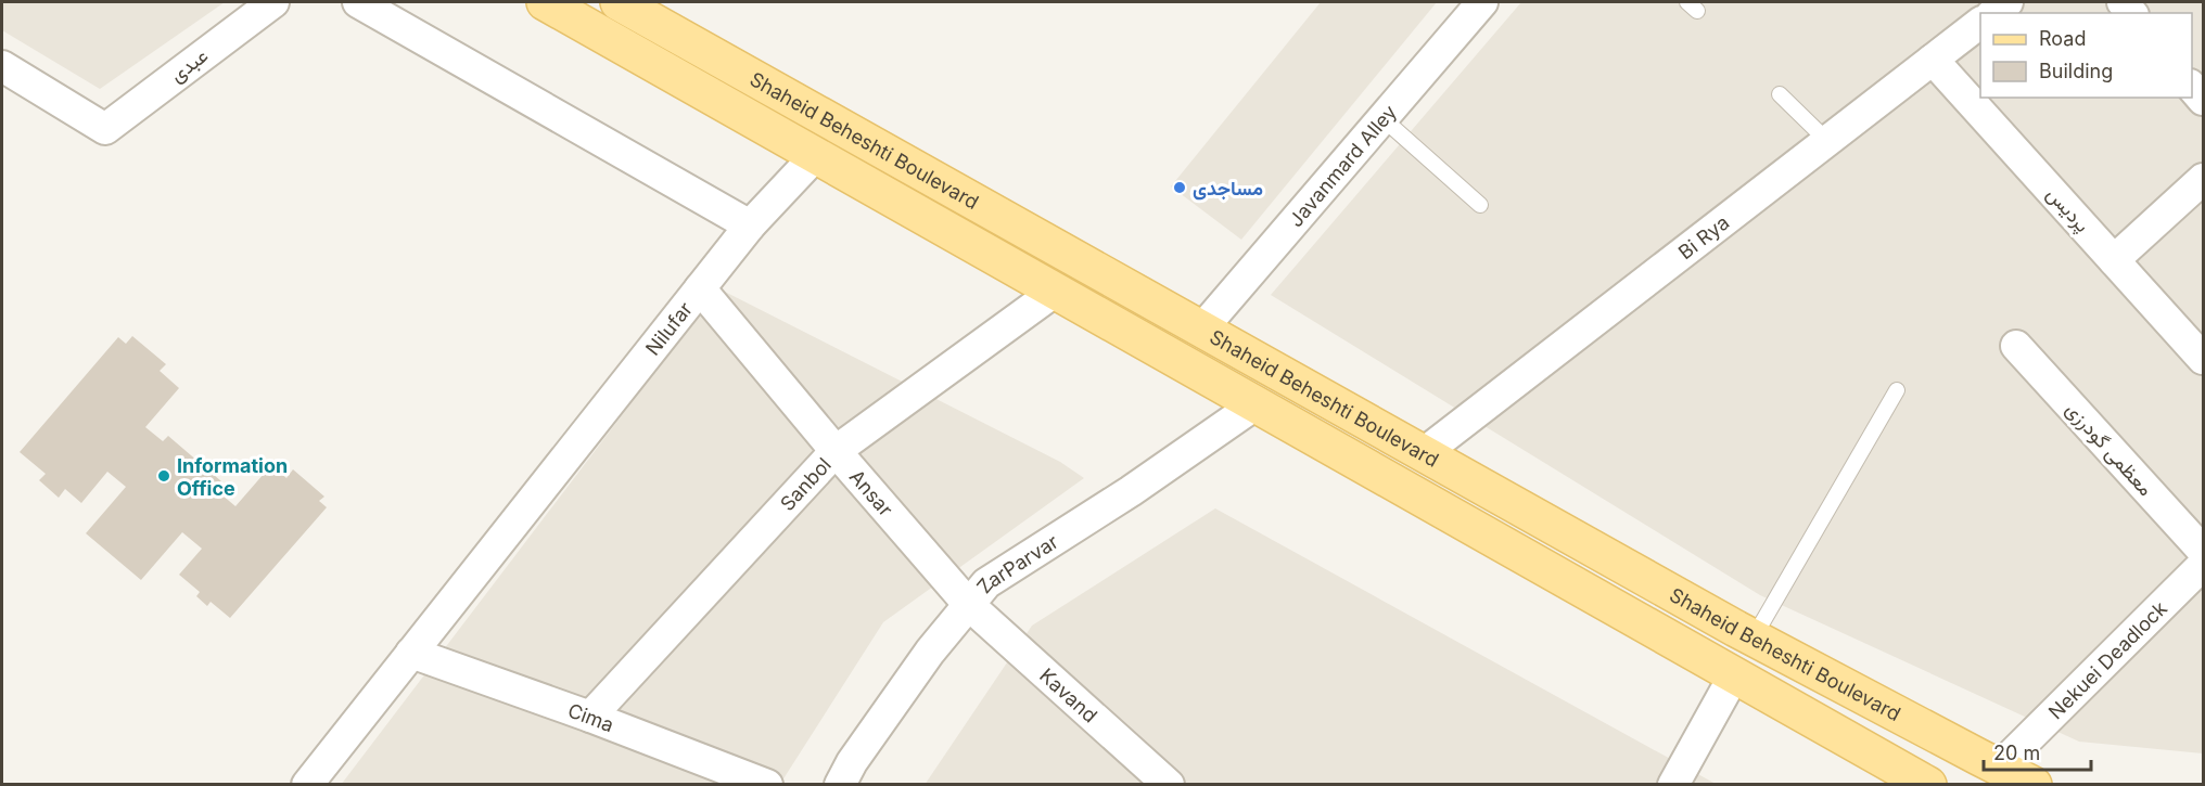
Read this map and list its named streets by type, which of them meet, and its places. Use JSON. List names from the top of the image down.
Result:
{
  "streets": {
    "main road": ["Shaheid Beheshti Boulevard"],
    "street": [
      "عبدی",
      "Javanmard Alley",
      "پردیس",
      "Bi Rya",
      "Nilufar",
      "معظمی گودرزی",
      "Sanbol",
      "Ansar",
      "ZarParvar",
      "Nekuei Deadlock",
      "Kavand",
      "Cima"
    ]
  },
  "crossings": [
    ["Shaheid Beheshti Boulevard", "Javanmard Alley"],
    ["Shaheid Beheshti Boulevard", "Bi Rya"],
    ["Shaheid Beheshti Boulevard", "Nilufar"],
    ["Shaheid Beheshti Boulevard", "Sanbol"],
    ["Shaheid Beheshti Boulevard", "ZarParvar"],
    ["Shaheid Beheshti Boulevard", "Nekuei Deadlock"],
    ["پردیس", "Bi Rya"],
    ["Nilufar", "Ansar"],
    ["Nilufar", "Cima"],
    ["Sanbol", "Ansar"],
    ["Sanbol", "Cima"],
    ["Ansar", "ZarParvar"],
    ["Ansar", "Kavand"],
    ["ZarParvar", "Kavand"]
  ],
  "places": ["مساجدی", "Information Office"],
  "legend": ["Road", "Building"],
  "scale_bar": "20 m"
}
